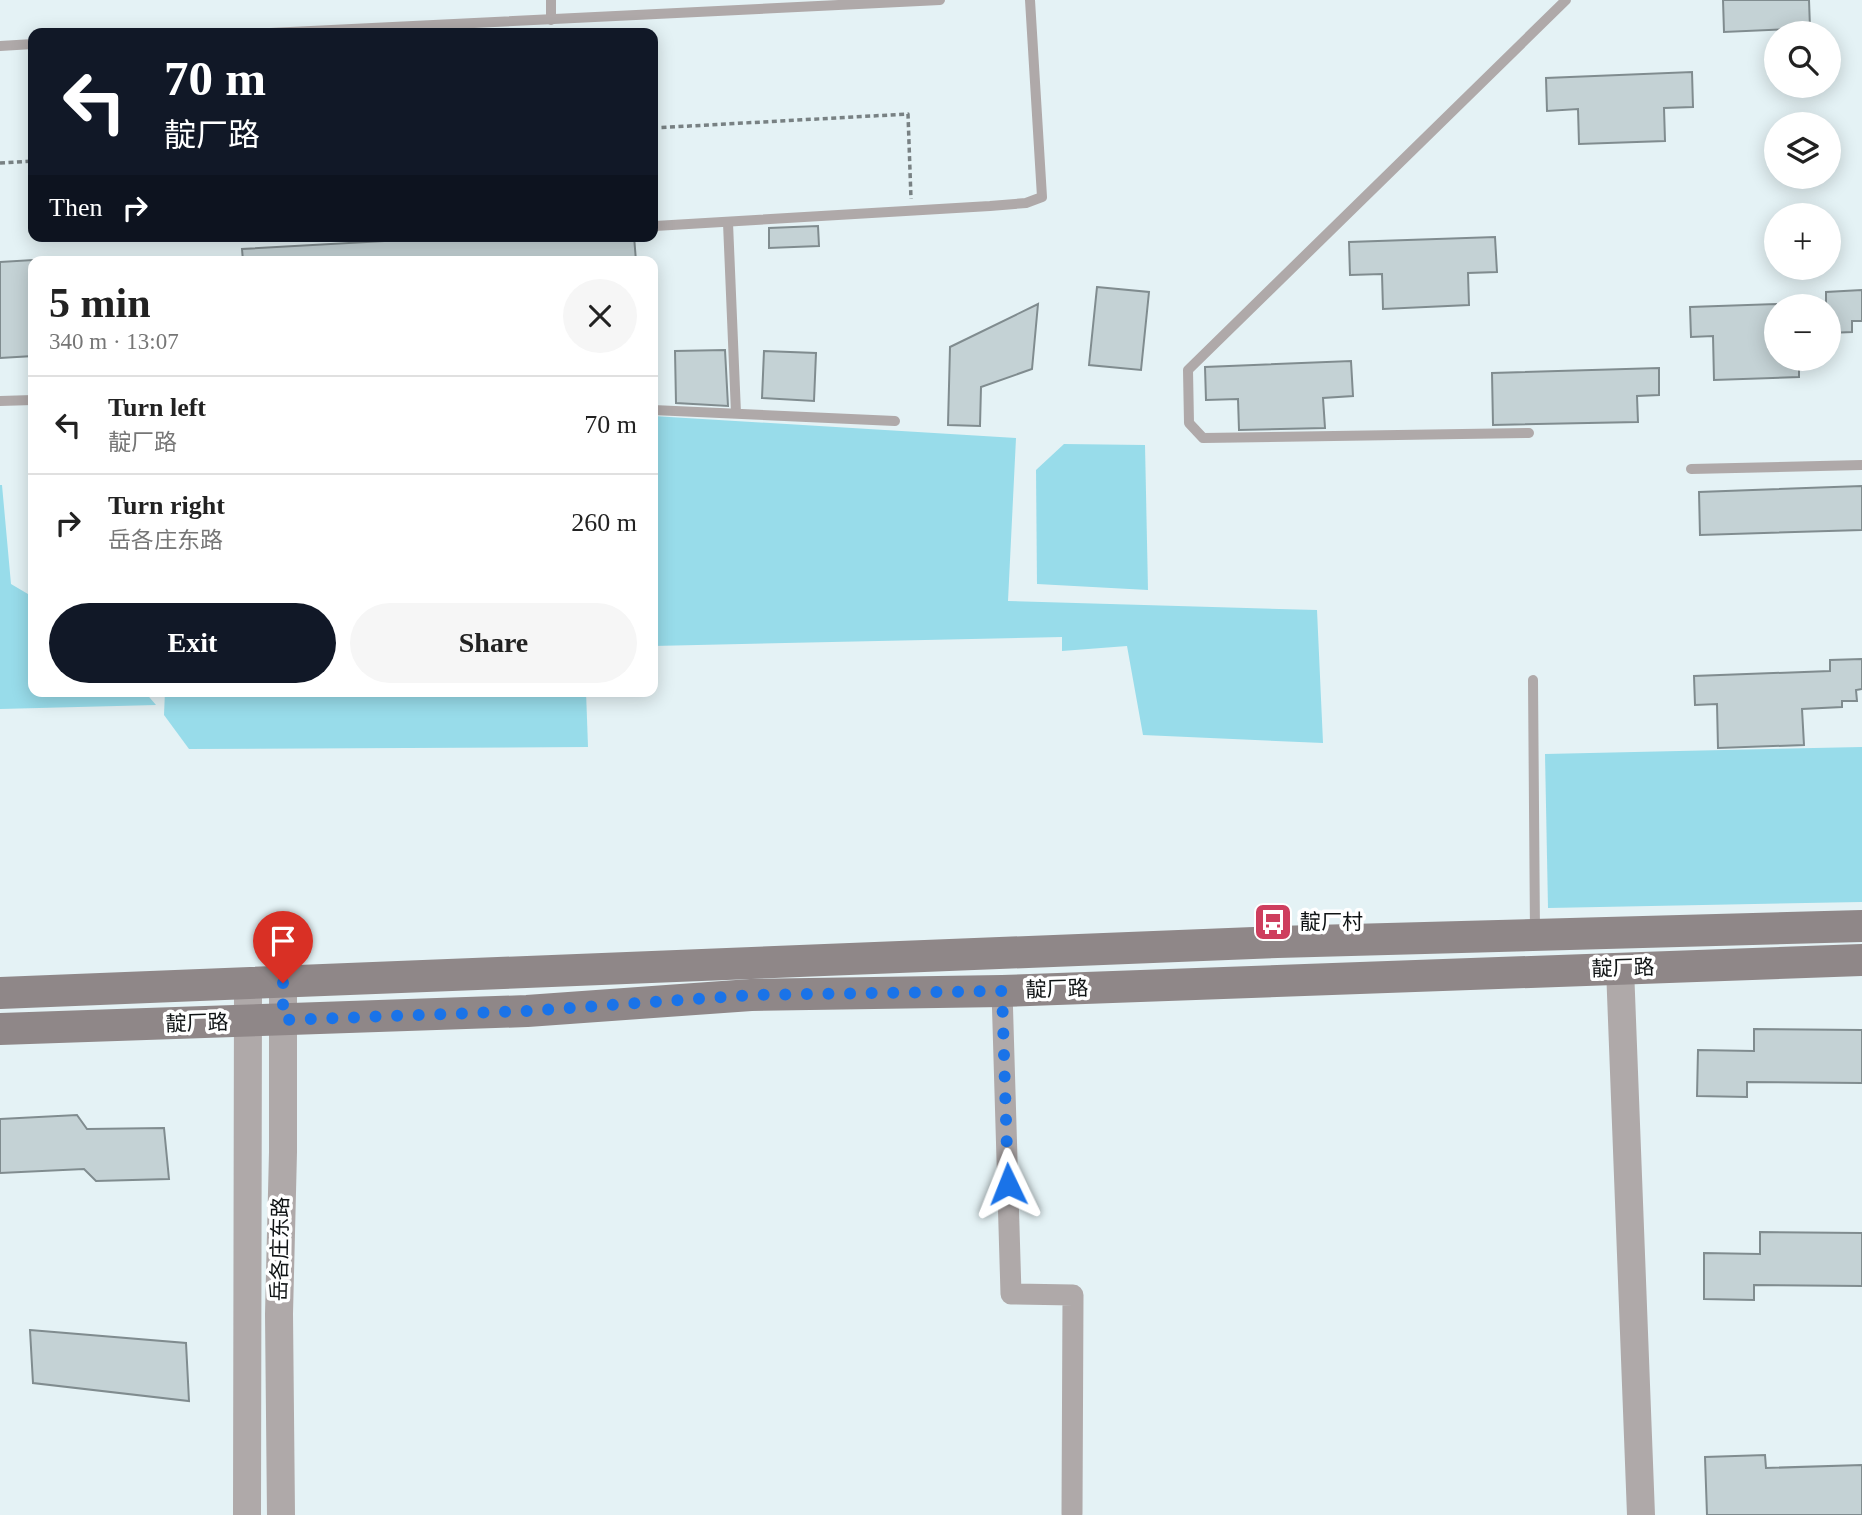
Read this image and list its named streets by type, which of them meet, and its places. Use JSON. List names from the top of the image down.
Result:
{
  "streets": {
    "main road": ["靛厂路"],
    "street": ["岳各庄东路"]
  },
  "crossings": [
    ["靛厂路", "岳各庄东路"]
  ],
  "places": {
    "bus stop": ["靛厂村"]
  },
  "page": {
    "map_buttons": ["+", "−"],
    "turn": ["70 m", "靛厂路"],
    "then": "Then",
    "heading": ["5 min", "340 m · 13:07"],
    "list": [
      {
        "name": "Turn left",
        "note": "靛厂路",
        "value": "70 m"
      },
      {
        "name": "Turn right",
        "note": "岳各庄东路",
        "value": "260 m"
      }
    ],
    "buttons": ["Exit", "Share"]
  }
}
